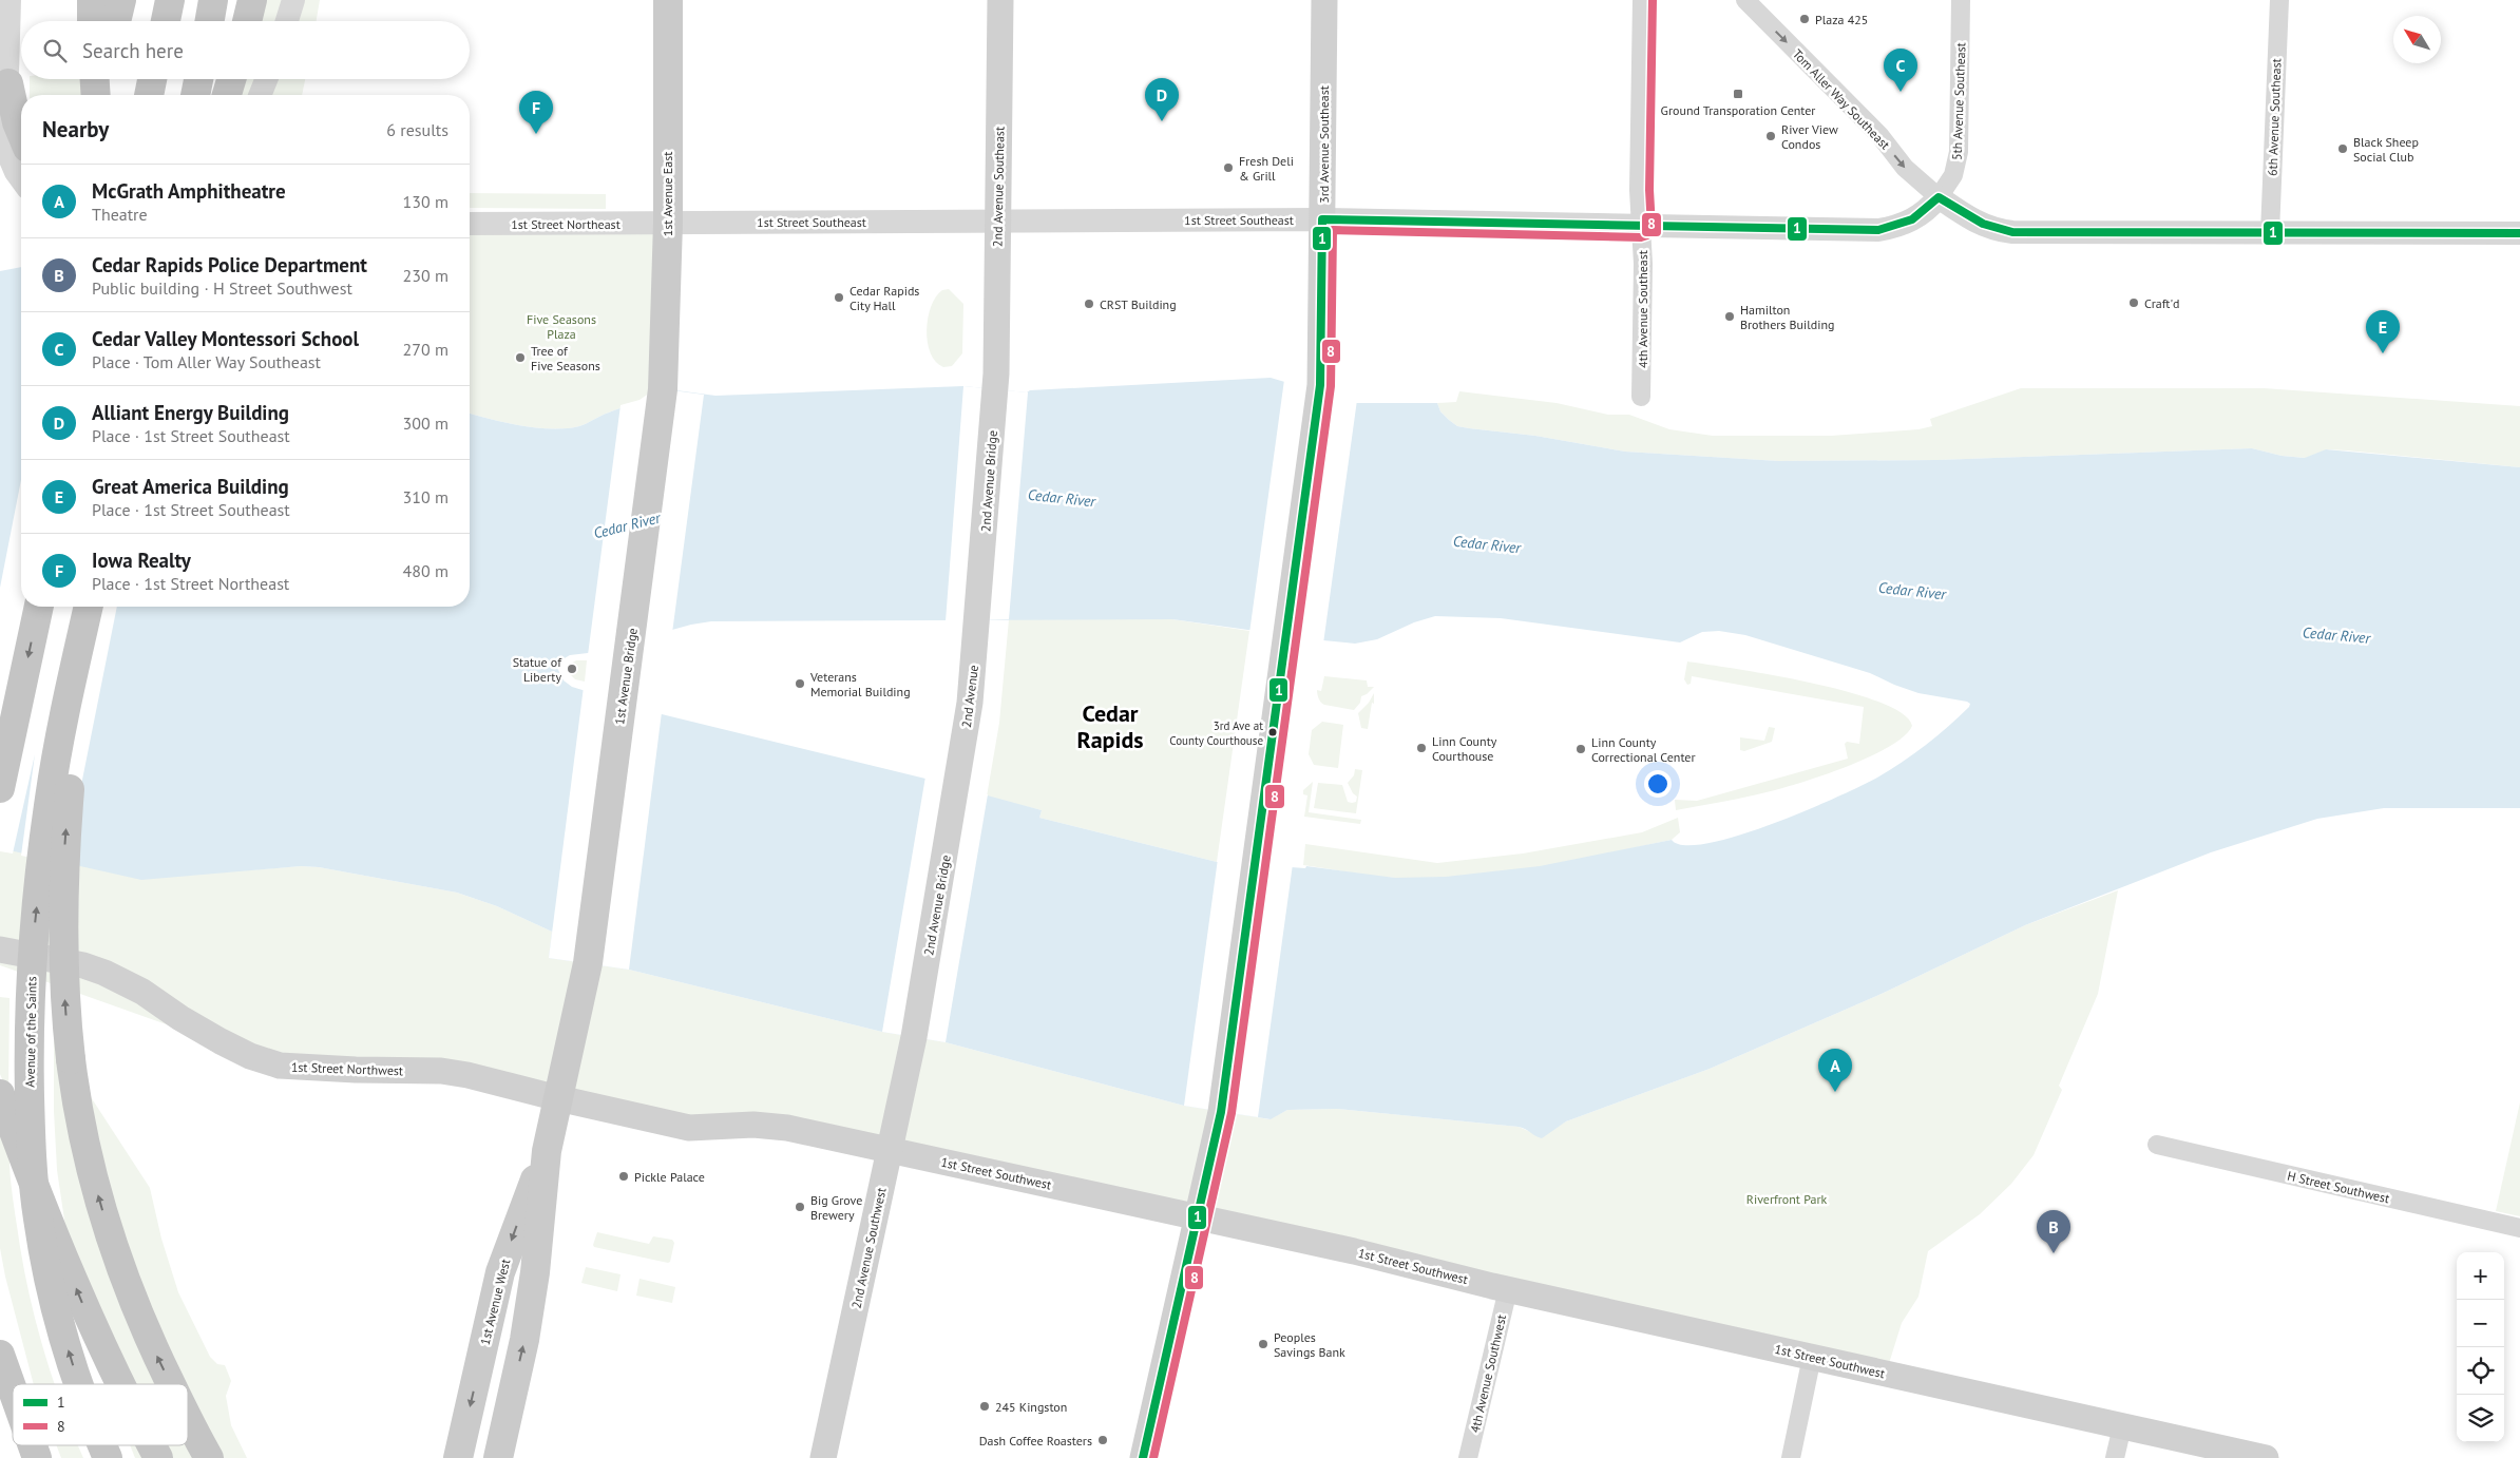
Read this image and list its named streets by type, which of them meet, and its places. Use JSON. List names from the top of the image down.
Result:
{
  "streets": {
    "highway": ["Avenue of the Saints"],
    "main road": [
      "3rd Avenue Southeast",
      "2nd Avenue Southeast",
      "1st Avenue East",
      "2nd Avenue Bridge",
      "1st Avenue Bridge",
      "2nd Avenue",
      "1st Street Northwest",
      "1st Street Southwest",
      "2nd Avenue Southwest",
      "1st Avenue West"
    ],
    "street": [
      "Tom Aller Way Southeast",
      "5th Avenue Southeast",
      "6th Avenue Southeast",
      "1st Street Southeast",
      "1st Street Northeast",
      "4th Avenue Southeast",
      "H Street Southwest",
      "4th Avenue Southwest"
    ]
  },
  "crossings": [
    ["Tom Aller Way Southeast", "5th Avenue Southeast"],
    ["Tom Aller Way Southeast", "1st Street Southeast"],
    ["5th Avenue Southeast", "1st Street Southeast"],
    ["3rd Avenue Southeast", "1st Street Southeast"],
    ["3rd Avenue Southeast", "1st Street Southwest"],
    ["2nd Avenue Southeast", "1st Street Southeast"],
    ["2nd Avenue Southeast", "2nd Avenue Bridge"],
    ["1st Avenue East", "1st Street Southeast"],
    ["1st Avenue East", "1st Street Northeast"],
    ["1st Avenue East", "1st Avenue Bridge"],
    ["1st Street Southeast", "1st Street Northeast"],
    ["1st Street Southeast", "4th Avenue Southeast"],
    ["2nd Avenue Bridge", "2nd Avenue"],
    ["2nd Avenue Bridge", "2nd Avenue Southwest"],
    ["1st Avenue Bridge", "1st Avenue West"],
    ["1st Street Northwest", "1st Street Southwest"],
    ["1st Street Northwest", "1st Avenue West"],
    ["1st Street Southwest", "2nd Avenue Southwest"],
    ["1st Street Southwest", "1st Avenue West"],
    ["1st Street Southwest", "4th Avenue Southwest"]
  ],
  "one_way": ["Tom Aller Way Southeast"],
  "districts": ["Cedar Rapids"],
  "water": ["Cedar River"],
  "parks": ["Five Seasons Plaza", "Riverfront Park"],
  "places": {
    "other": [
      "Plaza 425",
      "River View Condos",
      "Black Sheep Social Club",
      "Fresh Deli & Grill",
      "Cedar Rapids City Hall",
      "Craft'd",
      "CRST Building",
      "Hamilton Brothers Building",
      "Tree of Five Seasons",
      "Statue of Liberty",
      "Veterans Memorial Building",
      "3rd Ave at County Courthouse",
      "Linn County Courthouse",
      "Linn County Correctional Center",
      "Pickle Palace",
      "Big Grove Brewery",
      "Peoples Savings Bank",
      "245 Kingston",
      "Dash Coffee Roasters"
    ],
    "transit": ["Ground Transporation Center"]
  },
  "lines": ["transit line 8", "transit line 1"],
  "legend": ["1", "8"],
  "north": "top left",
  "page": {
    "search": "Search here",
    "pins": [
      "C",
      "D",
      "F",
      "E",
      "A",
      "B"
    ],
    "heading": ["Nearby", "6 results"],
    "list": [
      {
        "mark": "A",
        "name": "McGrath Amphitheatre",
        "note": "Theatre",
        "value": "130 m"
      },
      {
        "mark": "B",
        "name": "Cedar Rapids Police Department",
        "note": "Public building · H Street Southwest",
        "value": "230 m"
      },
      {
        "mark": "C",
        "name": "Cedar Valley Montessori School",
        "note": "Place · Tom Aller Way Southeast",
        "value": "270 m"
      },
      {
        "mark": "D",
        "name": "Alliant Energy Building",
        "note": "Place · 1st Street Southeast",
        "value": "300 m"
      },
      {
        "mark": "E",
        "name": "Great America Building",
        "note": "Place · 1st Street Southeast",
        "value": "310 m"
      },
      {
        "mark": "F",
        "name": "Iowa Realty",
        "note": "Place · 1st Street Northeast",
        "value": "480 m"
      }
    ],
    "map_buttons": ["+", "−"]
  }
}
